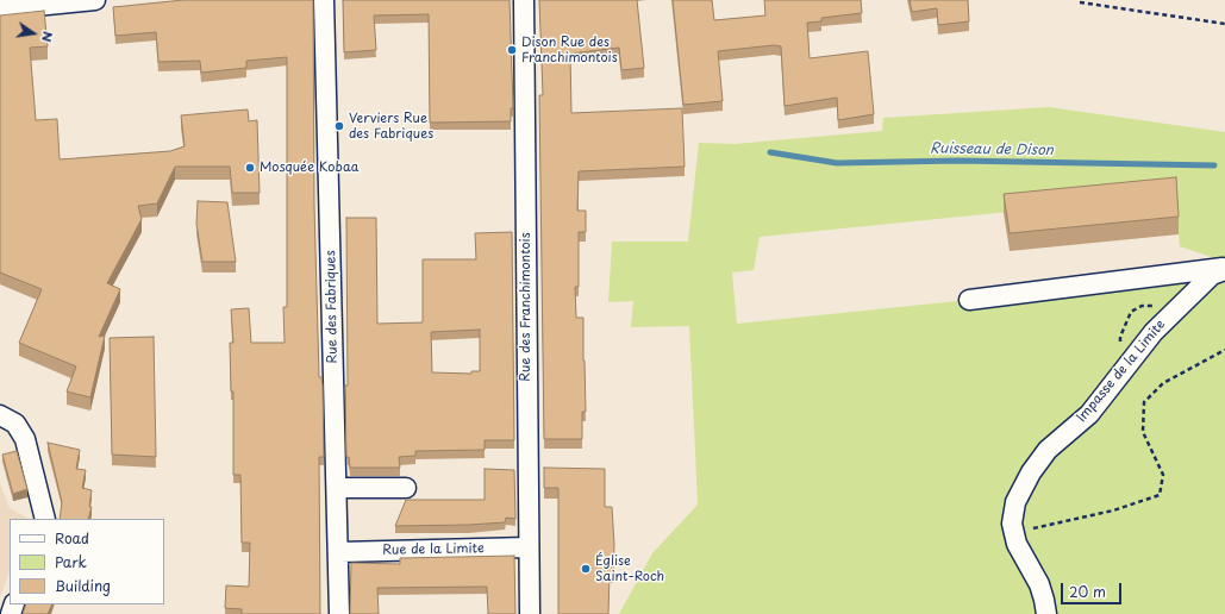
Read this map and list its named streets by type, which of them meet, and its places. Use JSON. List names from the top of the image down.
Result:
{
  "streets": {
    "street": [
      "Rue des Fabriques",
      "Rue des Franchimontois",
      "Impasse de la Limite",
      "Rue de la Limite"
    ]
  },
  "crossings": [
    ["Rue des Fabriques", "Rue de la Limite"],
    ["Rue des Franchimontois", "Rue de la Limite"]
  ],
  "water": ["Ruisseau de Dison"],
  "places": [
    "Dison Rue des Franchimontois",
    "Verviers Rue des Fabriques",
    "Mosquée Kobaa",
    "Église Saint-Roch"
  ],
  "legend": ["Road", "Park", "Building"],
  "scale_bar": "20 m",
  "north": "right"
}
